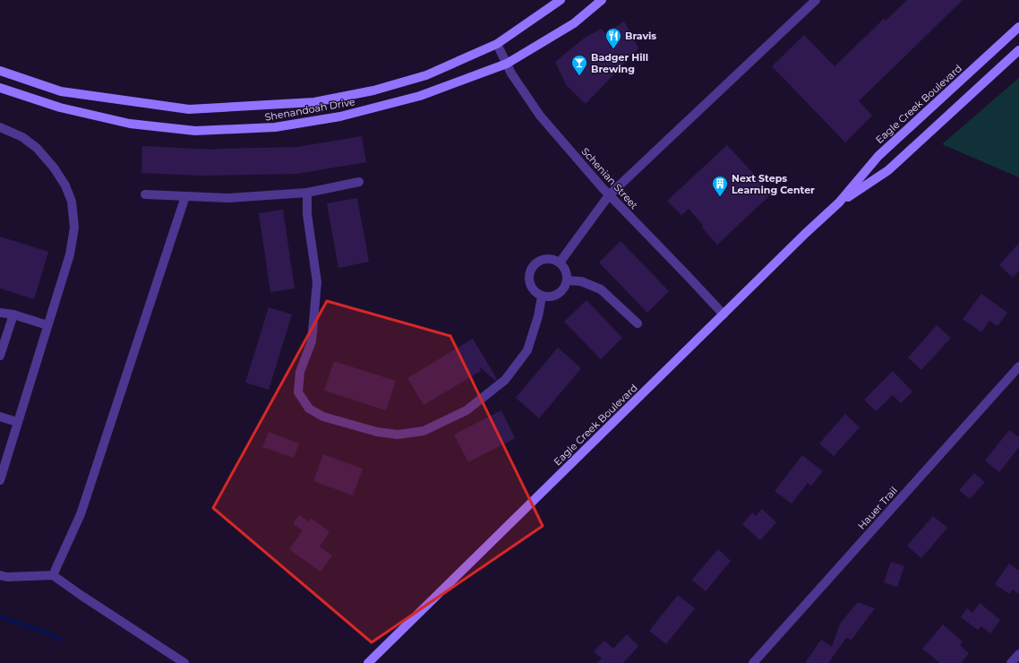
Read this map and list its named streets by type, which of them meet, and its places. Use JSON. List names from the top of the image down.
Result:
{
  "streets": {
    "street": [
      "Eagle Creek Boulevard",
      "Shenandoah Drive",
      "Schenian Street",
      "Hauer Trail"
    ]
  },
  "crossings": [
    ["Eagle Creek Boulevard", "Schenian Street"],
    ["Shenandoah Drive", "Schenian Street"]
  ],
  "places": {
    "restaurant": ["Bravis"],
    "bar": ["Badger Hill Brewing"],
    "building": ["Next Steps Learning Center"]
  }
}
